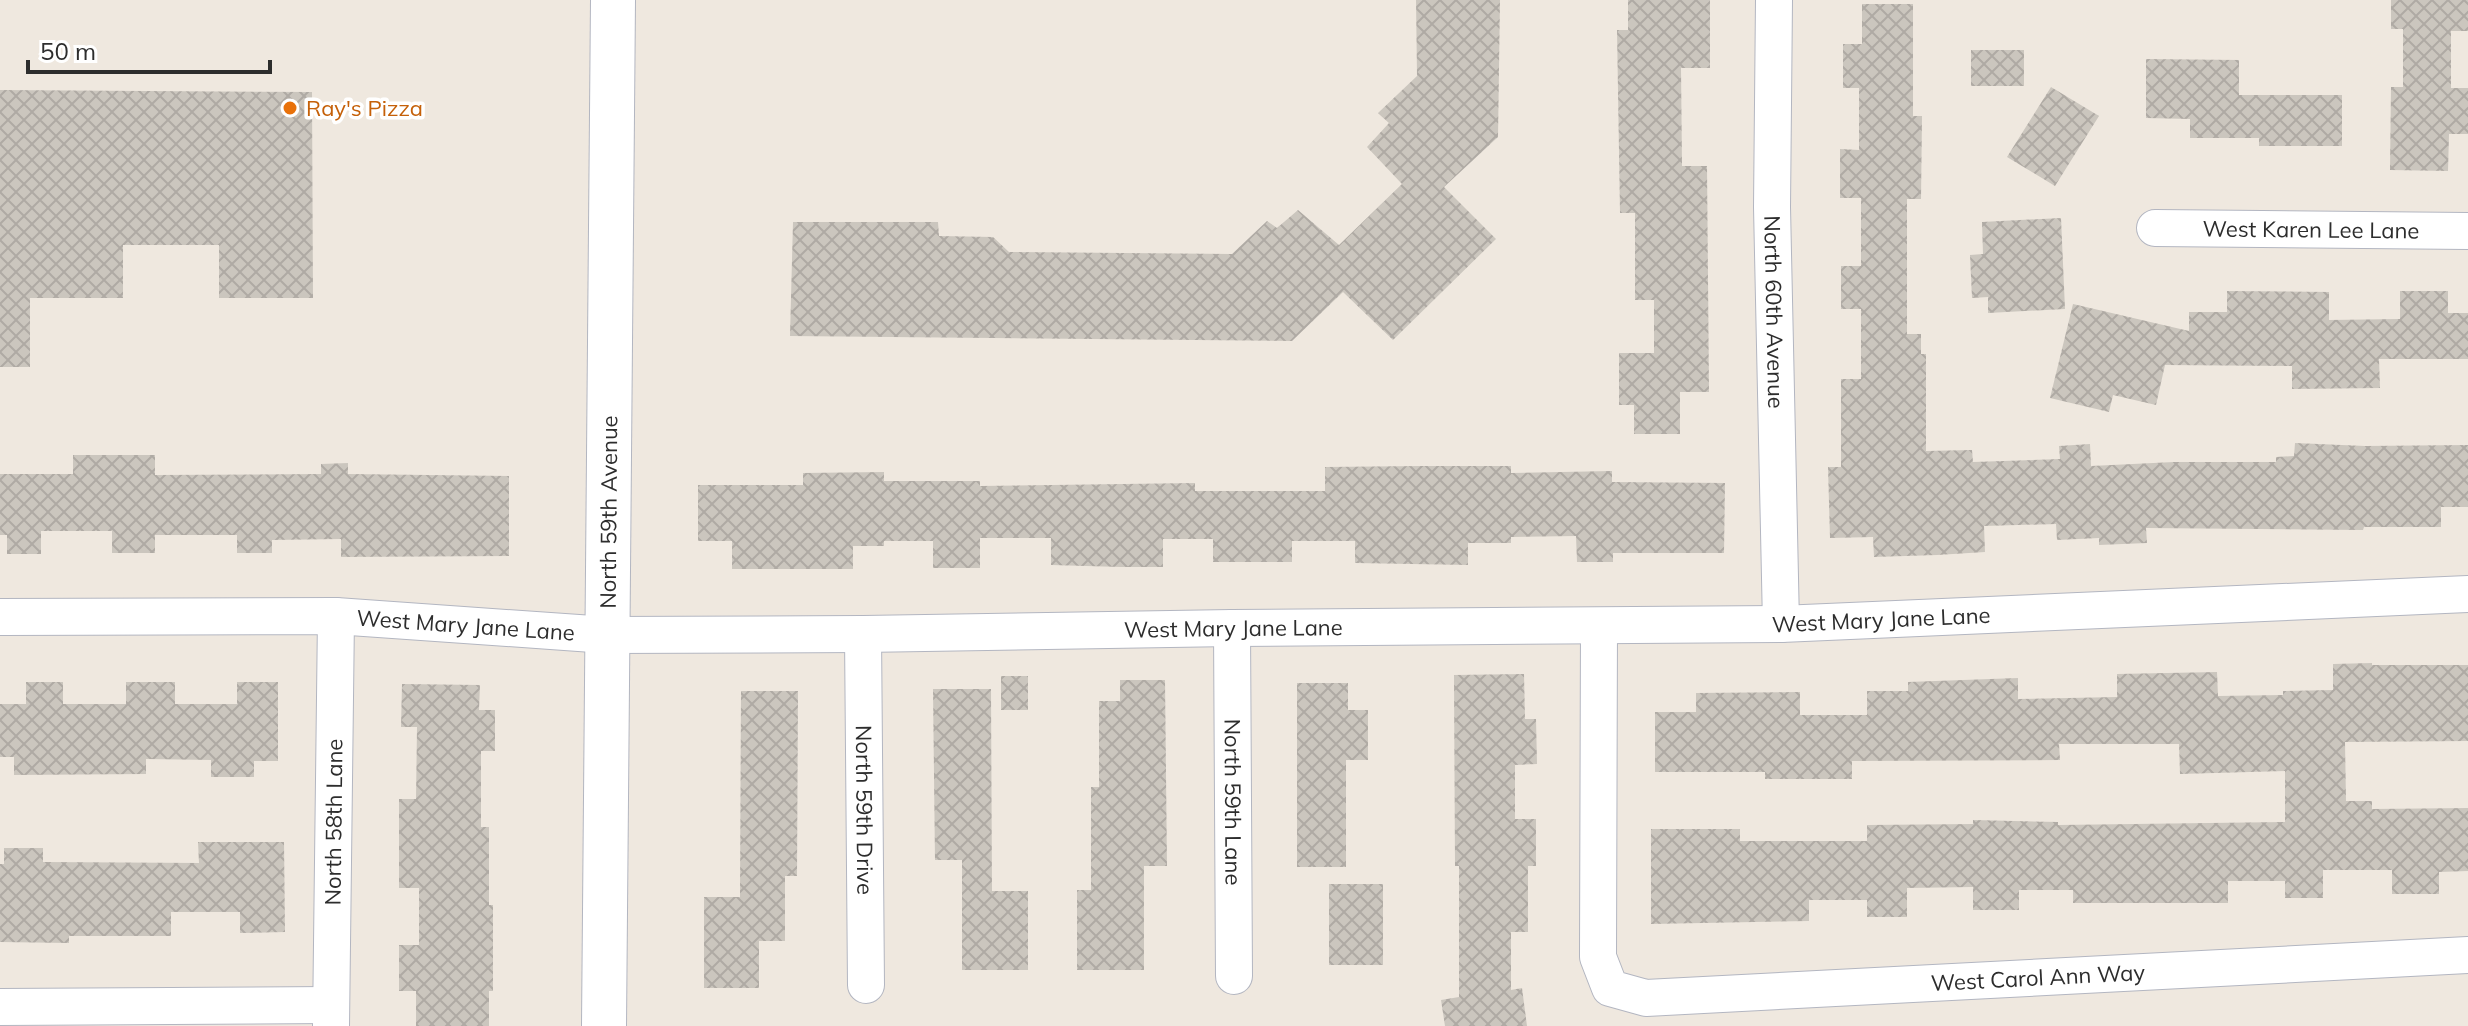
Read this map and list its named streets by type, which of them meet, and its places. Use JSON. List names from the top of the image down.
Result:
{
  "streets": {
    "main road": ["North 59th Avenue"],
    "street": [
      "West Karen Lee Lane",
      "North 60th Avenue",
      "West Mary Jane Lane",
      "North 59th Lane",
      "North 59th Drive",
      "North 58th Lane",
      "West Carol Ann Way"
    ]
  },
  "crossings": [
    ["North 60th Avenue", "West Mary Jane Lane"],
    ["North 59th Avenue", "West Mary Jane Lane"],
    ["West Mary Jane Lane", "North 59th Lane"],
    ["West Mary Jane Lane", "North 59th Drive"],
    ["West Mary Jane Lane", "North 58th Lane"],
    ["West Mary Jane Lane", "West Carol Ann Way"]
  ],
  "places": ["Ray's Pizza"],
  "scale_bar": "50 m"
}
